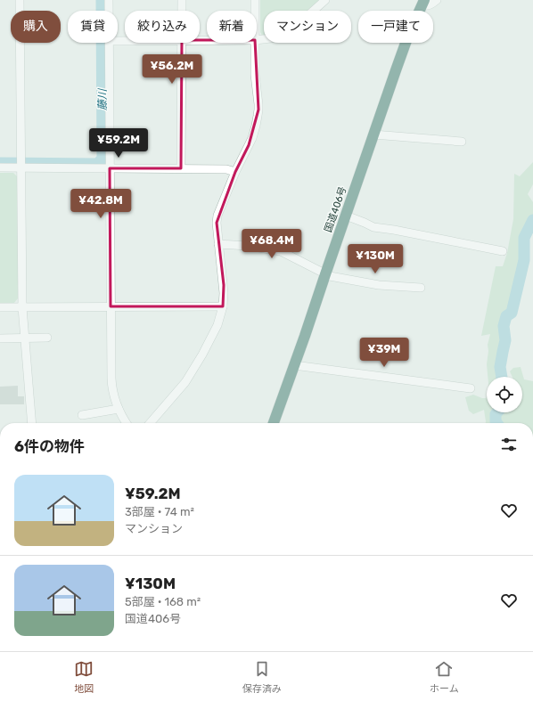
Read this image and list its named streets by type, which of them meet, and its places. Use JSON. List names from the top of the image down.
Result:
{
  "streets": {
    "highway": ["国道406号"]
  },
  "water": ["藤川"],
  "page": {
    "chip": [
      "購入",
      "賃貸",
      "絞り込み",
      "新着",
      "マンション",
      "一戸建て"
    ],
    "price": [
      "¥56.2M",
      "¥59.2M",
      "¥42.8M",
      "¥68.4M",
      "¥130M",
      "¥39M"
    ],
    "heading": "6件の物件",
    "list": [
      {
        "name": "¥59.2M",
        "note": "3部屋 · 74 m² · マンション"
      },
      {
        "name": "¥130M",
        "note": "5部屋 · 168 m² · 国道406号"
      }
    ],
    "tabs": ["地図", "保存済み", "ホーム"]
  }
}
